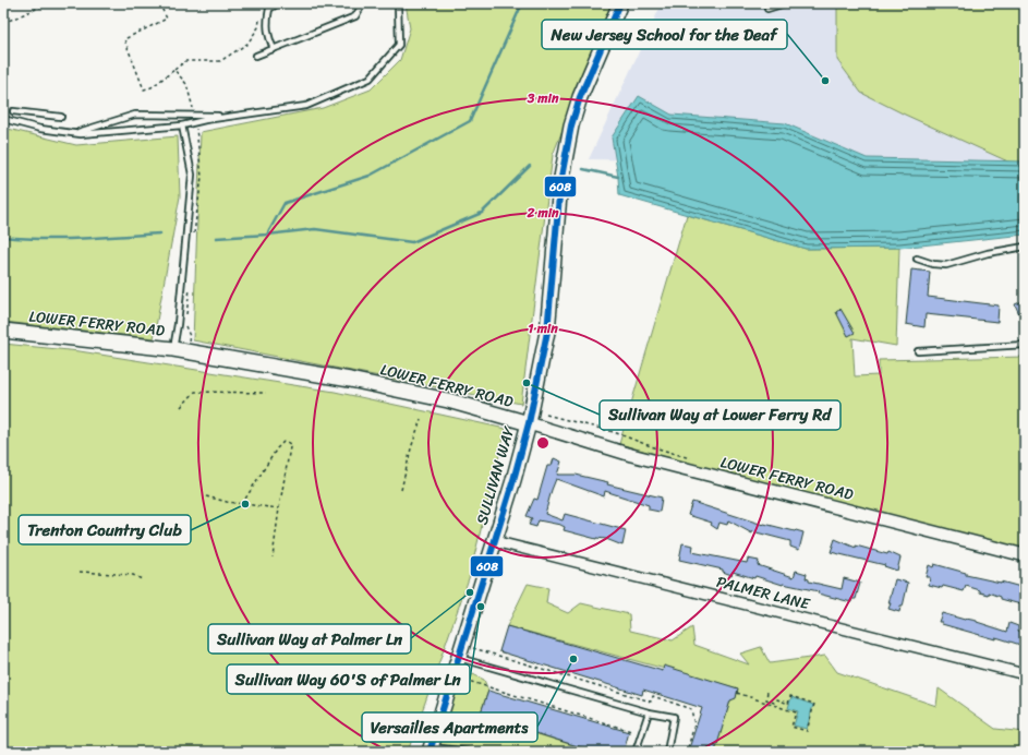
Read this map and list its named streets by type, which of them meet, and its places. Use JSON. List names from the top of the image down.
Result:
{
  "streets": {
    "main road": ["LOWER FERRY ROAD", "SULLIVAN WAY"],
    "street": ["PALMER LANE"]
  },
  "crossings": [
    ["LOWER FERRY ROAD", "SULLIVAN WAY"],
    ["SULLIVAN WAY", "PALMER LANE"]
  ],
  "places": [
    "New Jersey School for the Deaf",
    "Sullivan Way at Lower Ferry Rd",
    "Trenton Country Club",
    "Sullivan Way at Palmer Ln",
    "Sullivan Way 60'S of Palmer Ln",
    "Versailles Apartments"
  ],
  "lines": ["transit line 608"],
  "rings": ["3 min", "2 min", "1 min"]
}
